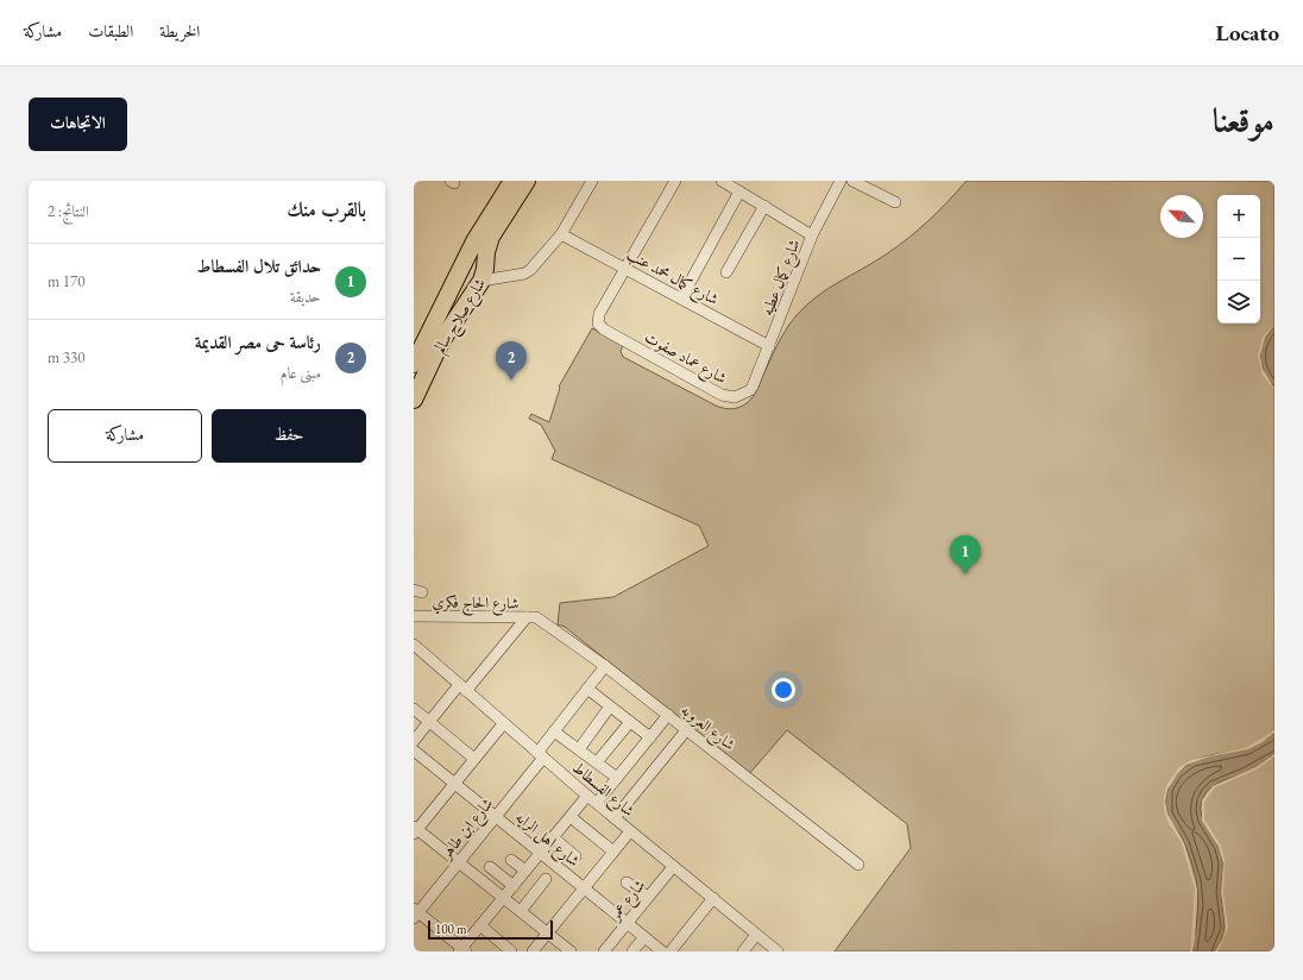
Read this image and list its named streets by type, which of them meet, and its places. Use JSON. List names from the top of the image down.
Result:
{
  "streets": {
    "highway": ["شارع صلاح سالم"],
    "street": [
      "شارع كمال محمد عنب",
      "شارع كمال عطيه",
      "شارع عماد صفوت",
      "شارع الحاج فكري",
      "شارع العروبه",
      "شارع الفسطاط",
      "شارع ابن طاهر",
      "شارع اهل الرايه",
      "شارع عمر"
    ]
  },
  "crossings": [
    ["شارع كمال محمد عنب", "شارع كمال عطيه"],
    ["شارع كمال محمد عنب", "شارع عماد صفوت"],
    ["شارع كمال عطيه", "شارع عماد صفوت"],
    ["شارع الحاج فكري", "شارع العروبه"],
    ["شارع العروبه", "شارع ابن طاهر"],
    ["شارع الفسطاط", "شارع ابن طاهر"],
    ["شارع الفسطاط", "شارع عمر"],
    ["شارع ابن طاهر", "شارع اهل الرايه"],
    ["شارع اهل الرايه", "شارع عمر"]
  ],
  "scale_bar": "100 m",
  "north": "top left",
  "page": {
    "header": "Locato",
    "nav": ["الخريطة", "الطبقات", "مشاركة"],
    "title": "موقعنا",
    "buttons": [
      "الاتجاهات",
      ["حفظ", "مشاركة"]
    ],
    "heading": ["بالقرب منك", "النتائج: 2"],
    "map_buttons": ["+", "−"],
    "list": [
      {
        "mark": "1",
        "name": "حدائق تلال الفسطاط",
        "note": "حديقة",
        "value": "170 m"
      },
      {
        "mark": "2",
        "name": "رئاسة حى مصر القديمة",
        "note": "مبنى عام",
        "value": "330 m"
      }
    ],
    "pins": ["2", "1"],
    "scale": "100 m"
  }
}
